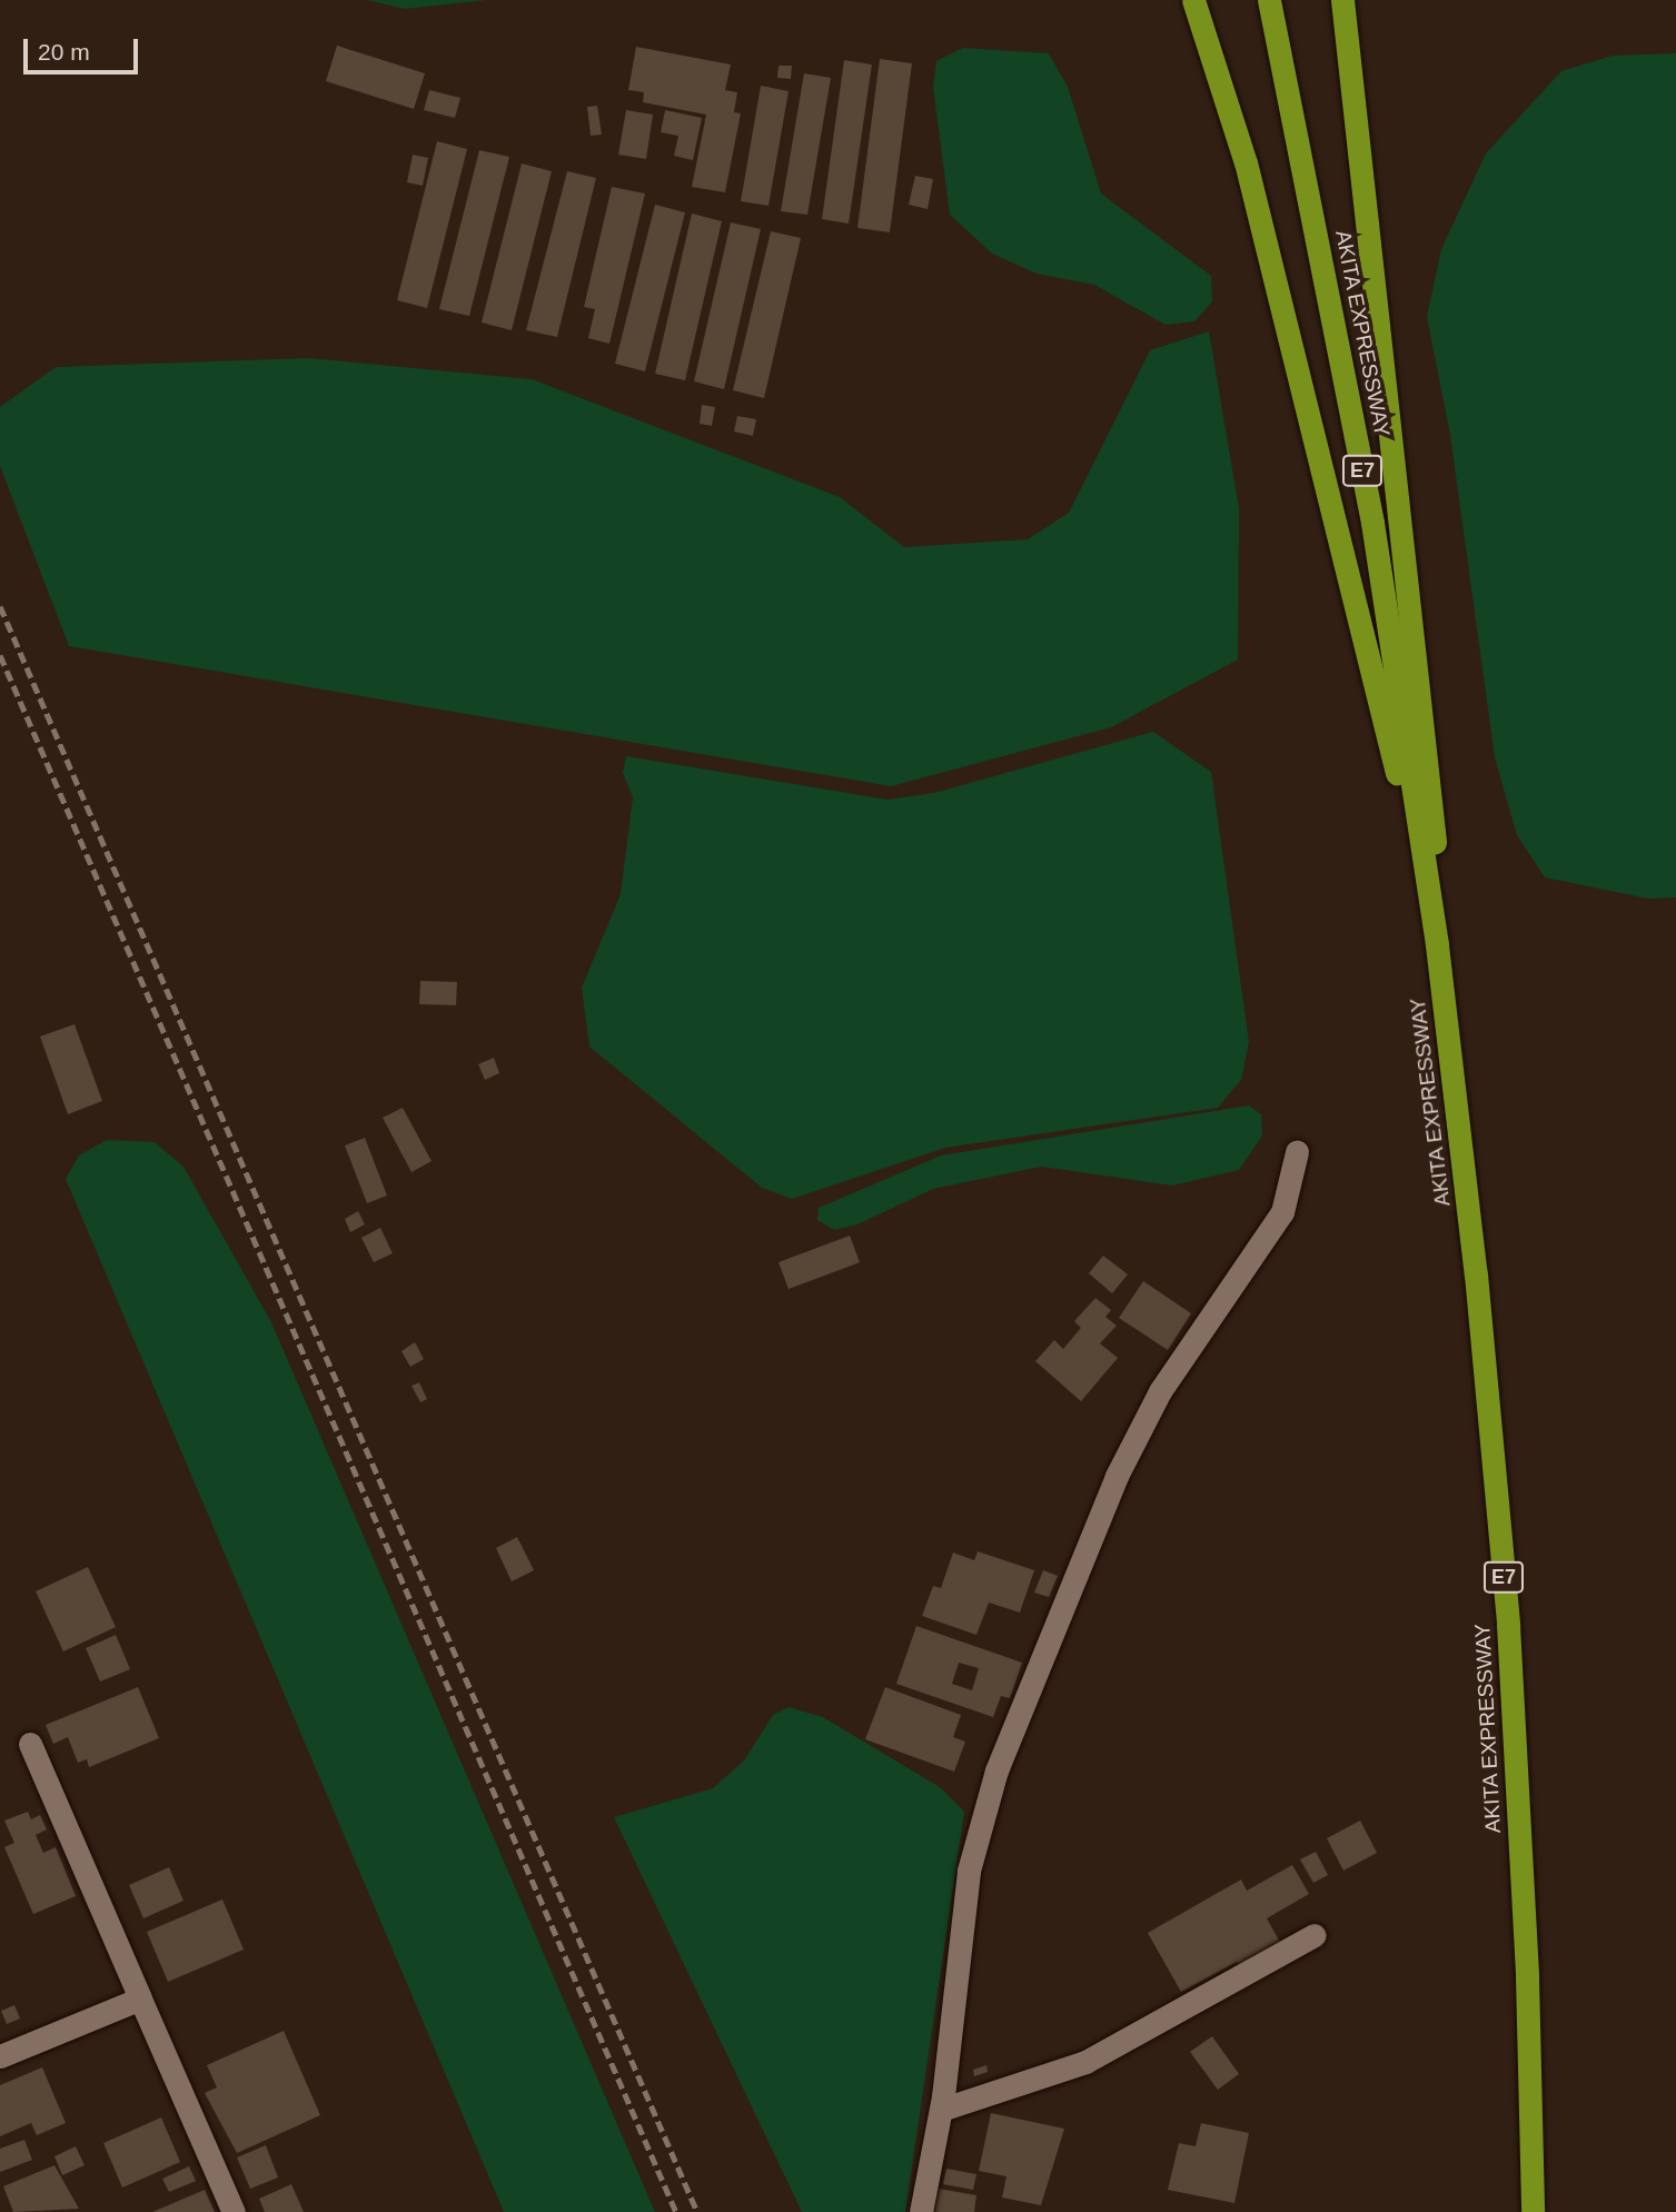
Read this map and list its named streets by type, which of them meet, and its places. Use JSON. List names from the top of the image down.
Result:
{
  "streets": {
    "highway": ["AKITA EXPRESSWAY", "E7"]
  },
  "scale_bar": "20 m"
}
